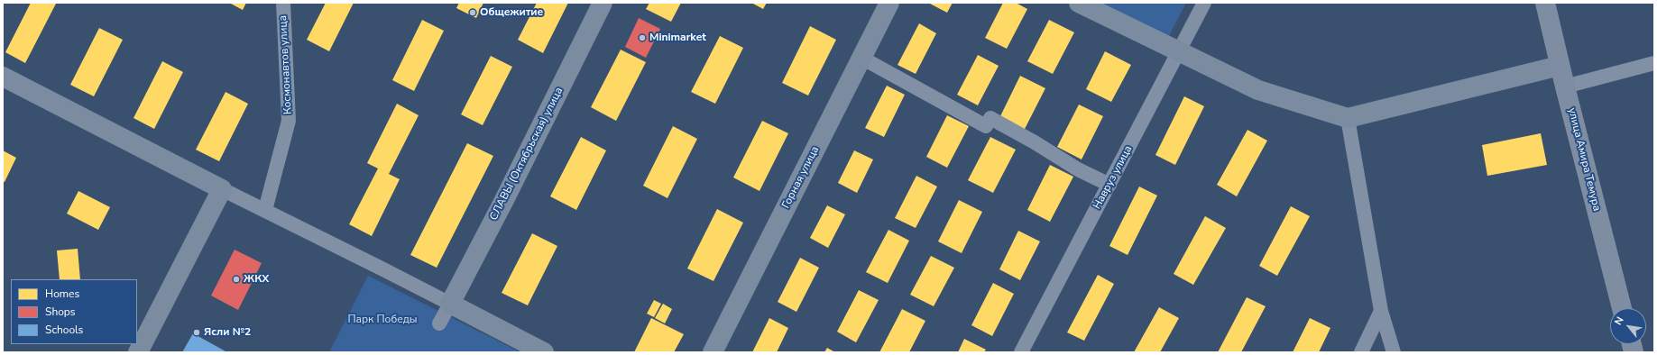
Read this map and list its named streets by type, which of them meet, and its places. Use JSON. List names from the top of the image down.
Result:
{
  "streets": {
    "main road": ["улица Амира Темура"],
    "street": [
      "Космонавтов улица",
      "СЛАВЫ (Октябрьская) улица",
      "Горная улица",
      "Навруз улица"
    ]
  },
  "parks": ["Парк Победы"],
  "places": [
    "Общежитие",
    "Minimarket",
    "ЖКХ",
    "Ясли №2"
  ],
  "legend": ["Homes", "Shops", "Schools"],
  "north": "top left"
}
